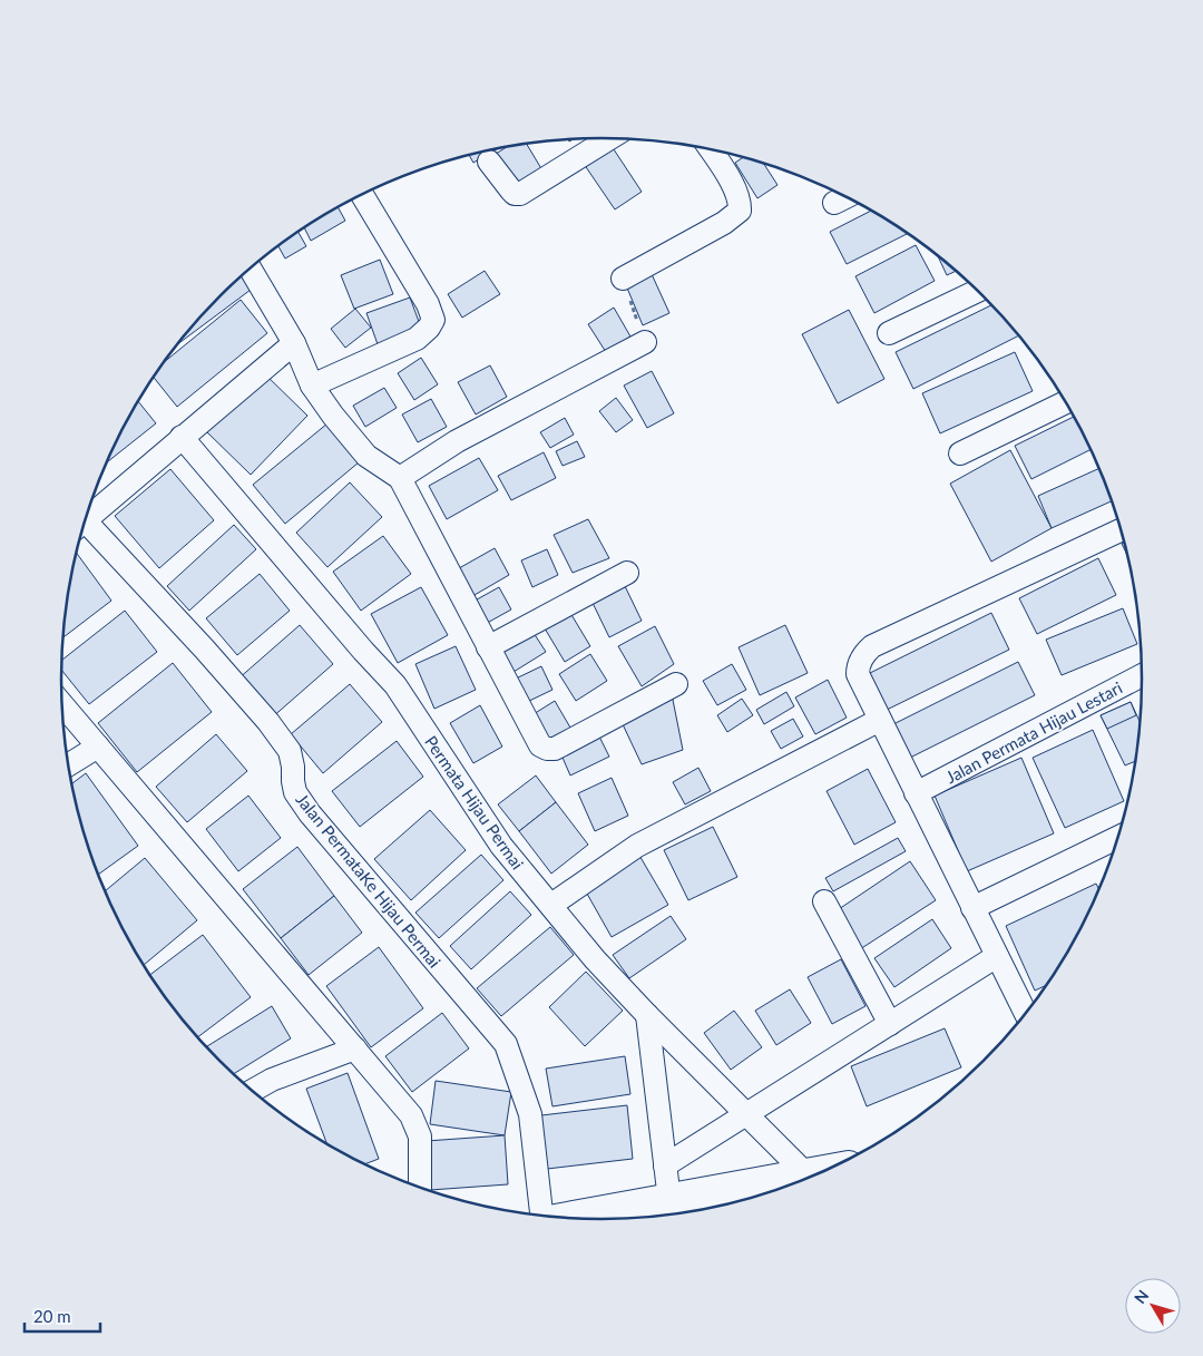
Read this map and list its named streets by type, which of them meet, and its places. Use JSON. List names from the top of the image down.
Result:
{
  "streets": {
    "street": ["Jalan Permata Hijau Lestari", "Permata Hijau Permai", "Jalan PermataKe Hijau Permai"]
  },
  "scale_bar": "20 m",
  "north": "top left"
}
